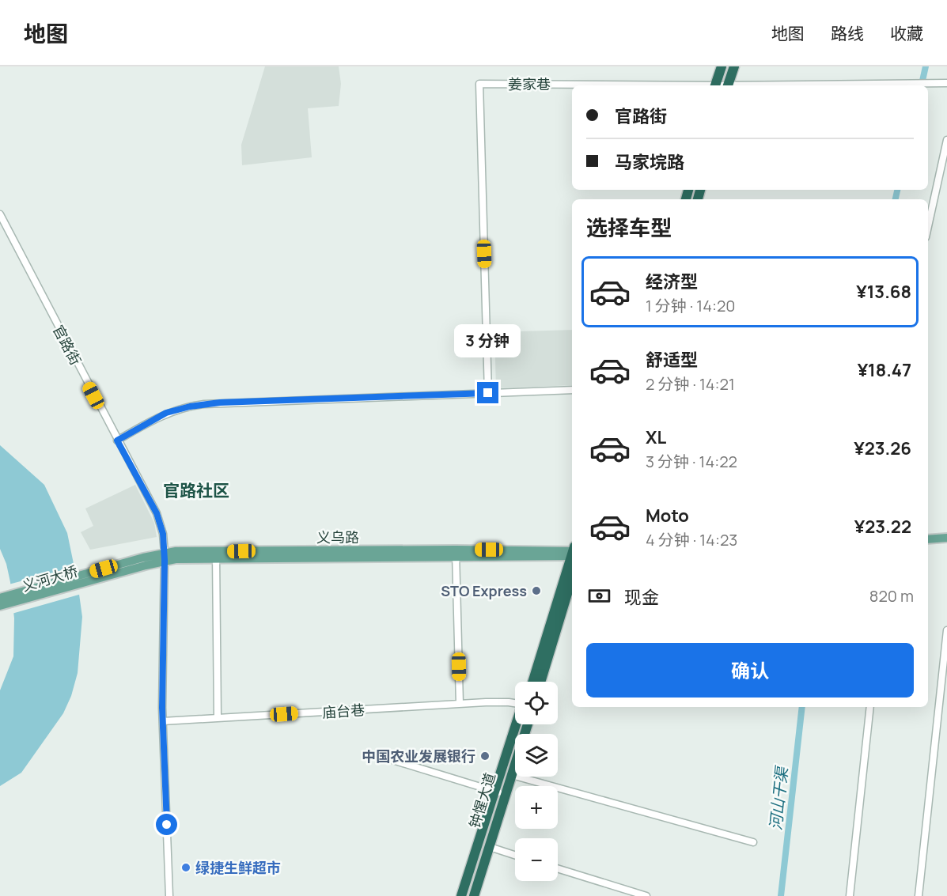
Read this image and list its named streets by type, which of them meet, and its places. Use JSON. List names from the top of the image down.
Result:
{
  "streets": {
    "highway": ["钟惺大道"],
    "main road": ["义乌路", "义河大桥"],
    "street": ["姜家巷", "官路街", "庙台巷"]
  },
  "crossings": [
    ["官路街", "义乌路"],
    ["官路街", "庙台巷"],
    ["义乌路", "义河大桥"]
  ],
  "districts": ["官路社区"],
  "water": ["河山干渠"],
  "places": ["STO Express", "中国农业发展银行", "绿捷生鲜超市"],
  "page": {
    "header": "地图",
    "nav": ["地图", "路线", "收藏"],
    "banner": ["官路街", "马家垸路"],
    "heading": "选择车型",
    "list": [
      {
        "name": "经济型",
        "note": "1 分钟 · 14:20",
        "value": "¥13.68"
      },
      {
        "name": "舒适型",
        "note": "2 分钟 · 14:21",
        "value": "¥18.47"
      },
      {
        "name": "XL",
        "note": "3 分钟 · 14:22",
        "value": "¥23.26"
      },
      {
        "name": "Moto",
        "note": "4 分钟 · 14:23",
        "value": "¥23.22"
      }
    ],
    "bubble": "3 分钟",
    "pay": ["现金", "820 m"],
    "buttons": "确认",
    "map_buttons": ["+", "−"]
  }
}
